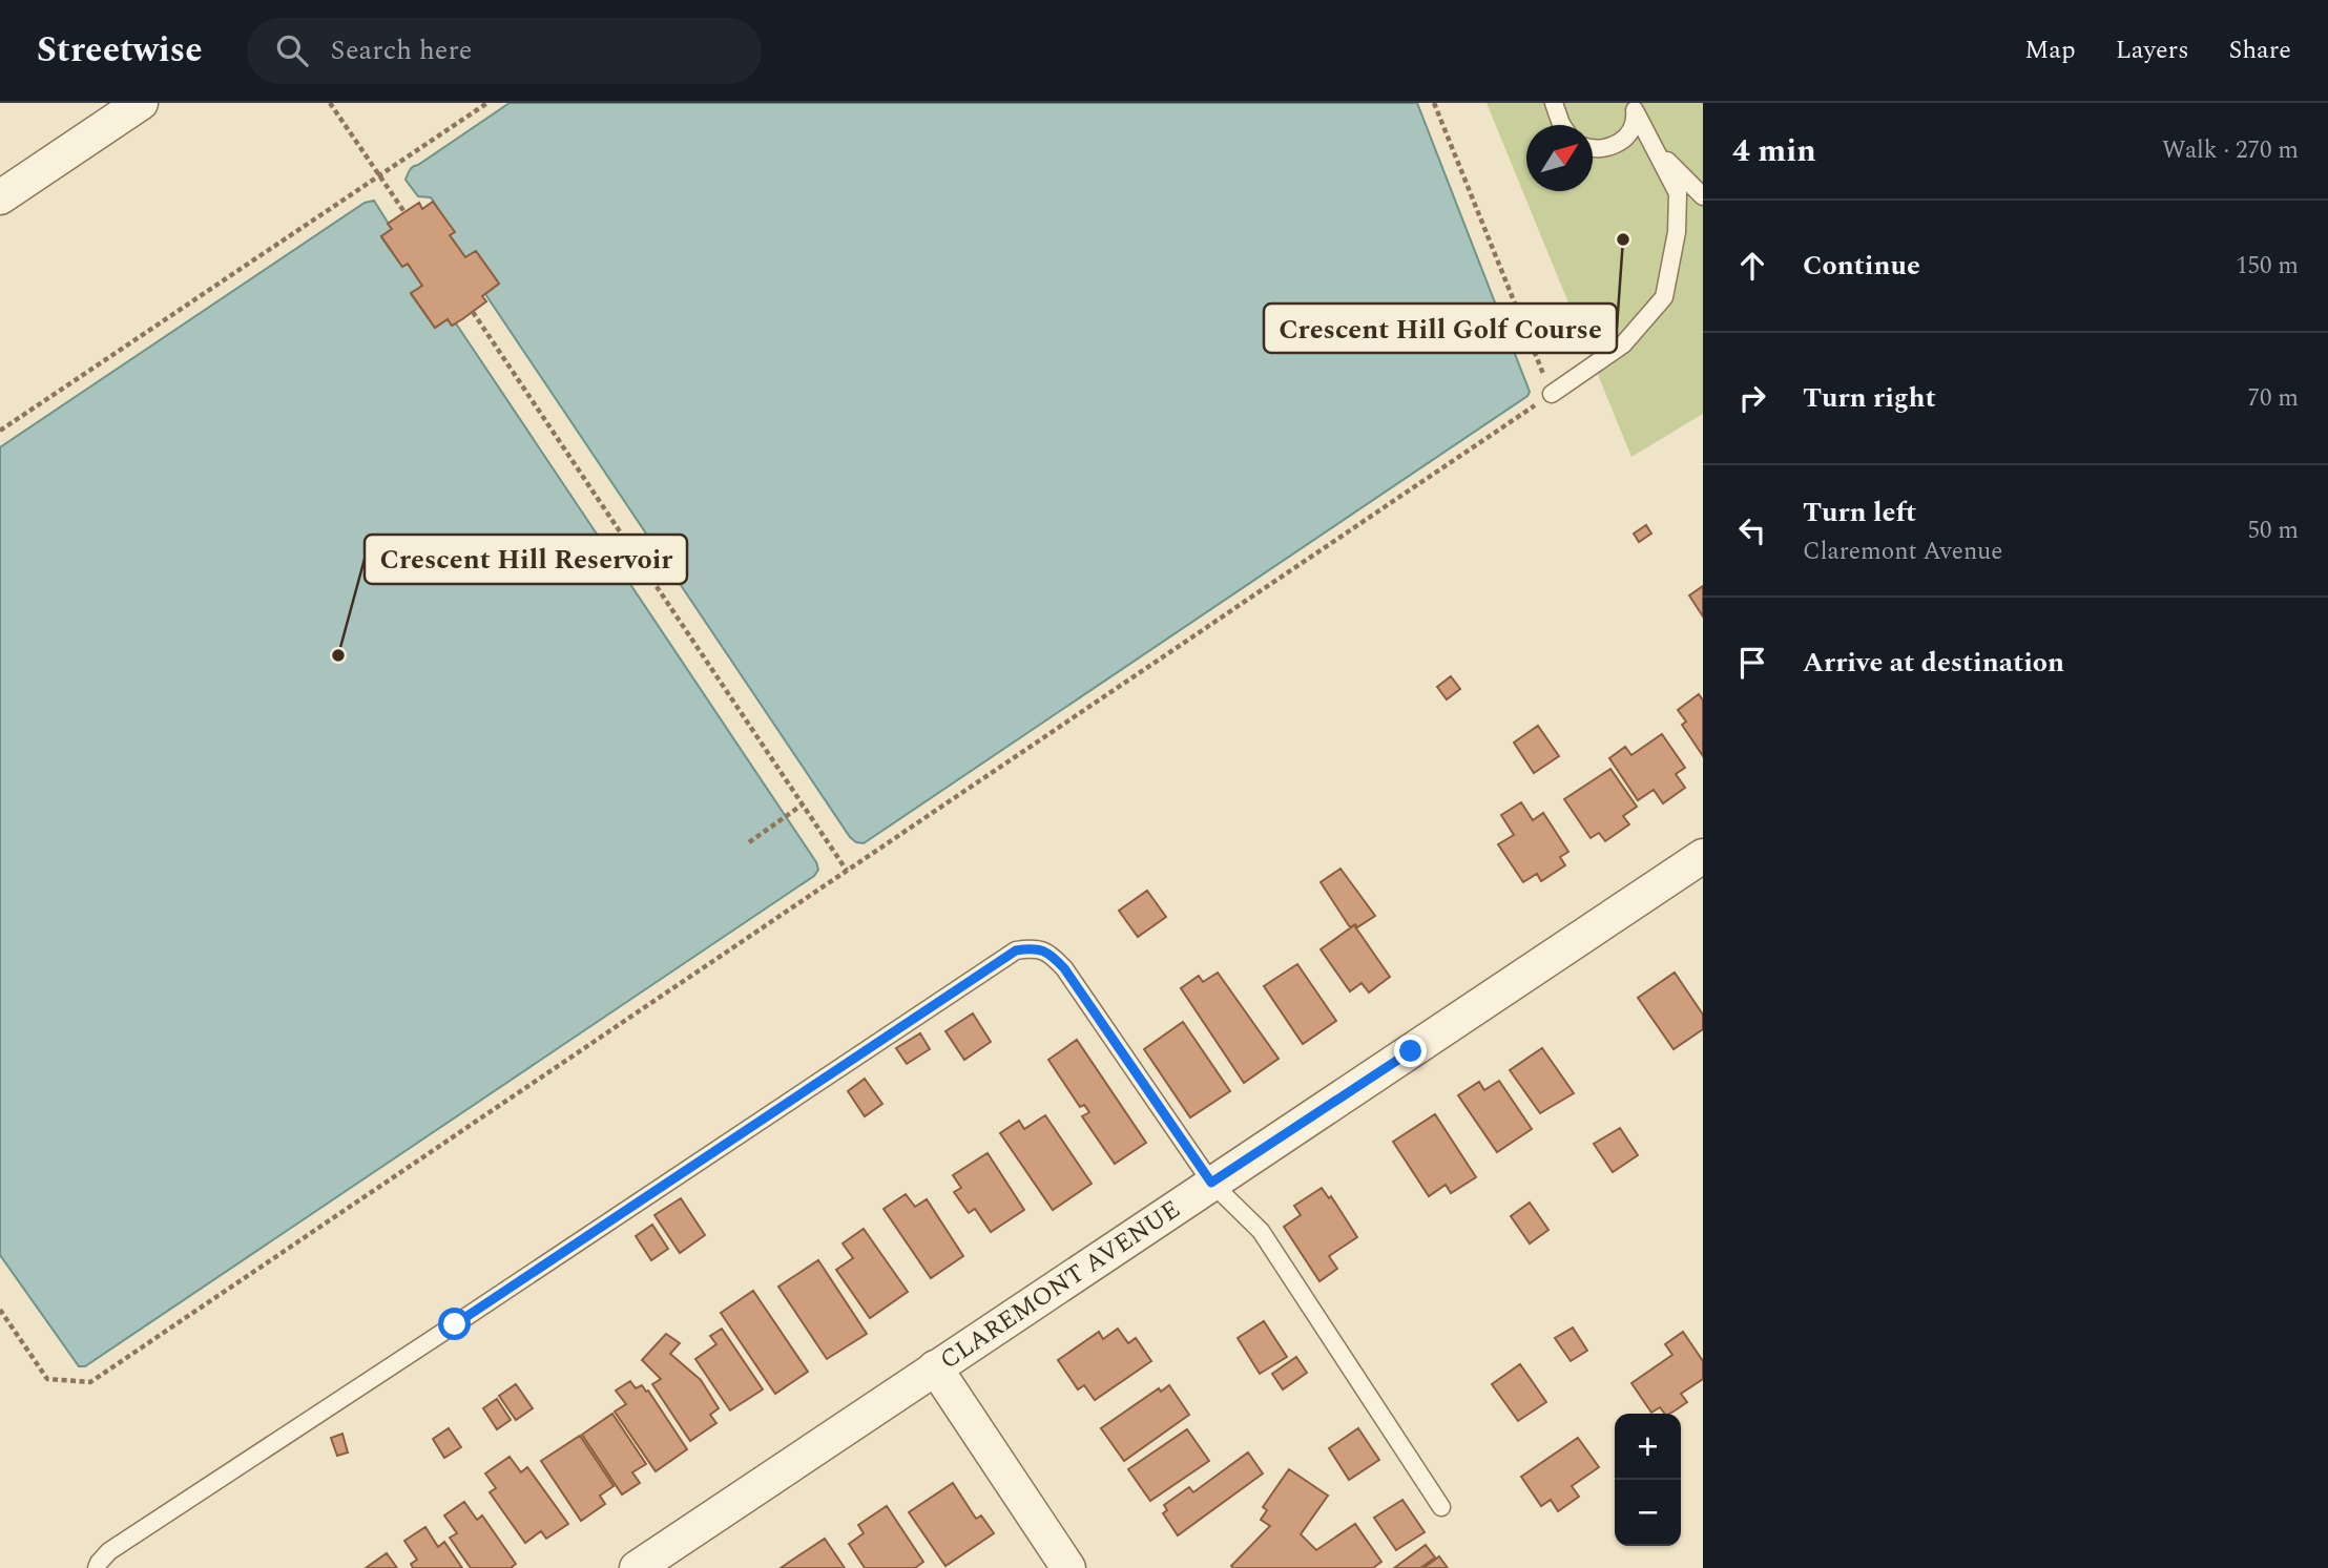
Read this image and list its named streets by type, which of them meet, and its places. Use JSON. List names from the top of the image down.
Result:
{
  "streets": {
    "street": ["CLAREMONT AVENUE"]
  },
  "places": ["Crescent Hill Golf Course", "Crescent Hill Reservoir"],
  "north": "top right",
  "page": {
    "header": "Streetwise",
    "search": "Search here",
    "nav": ["Map", "Layers", "Share"],
    "heading": ["4 min", "Walk · 270 m"],
    "list": [
      ["Continue", "150 m"],
      ["Turn right", "70 m"],
      ["Turn left", "Claremont Avenue", "50 m"],
      "Arrive at destination"
    ],
    "map_buttons": ["+", "−"]
  }
}
